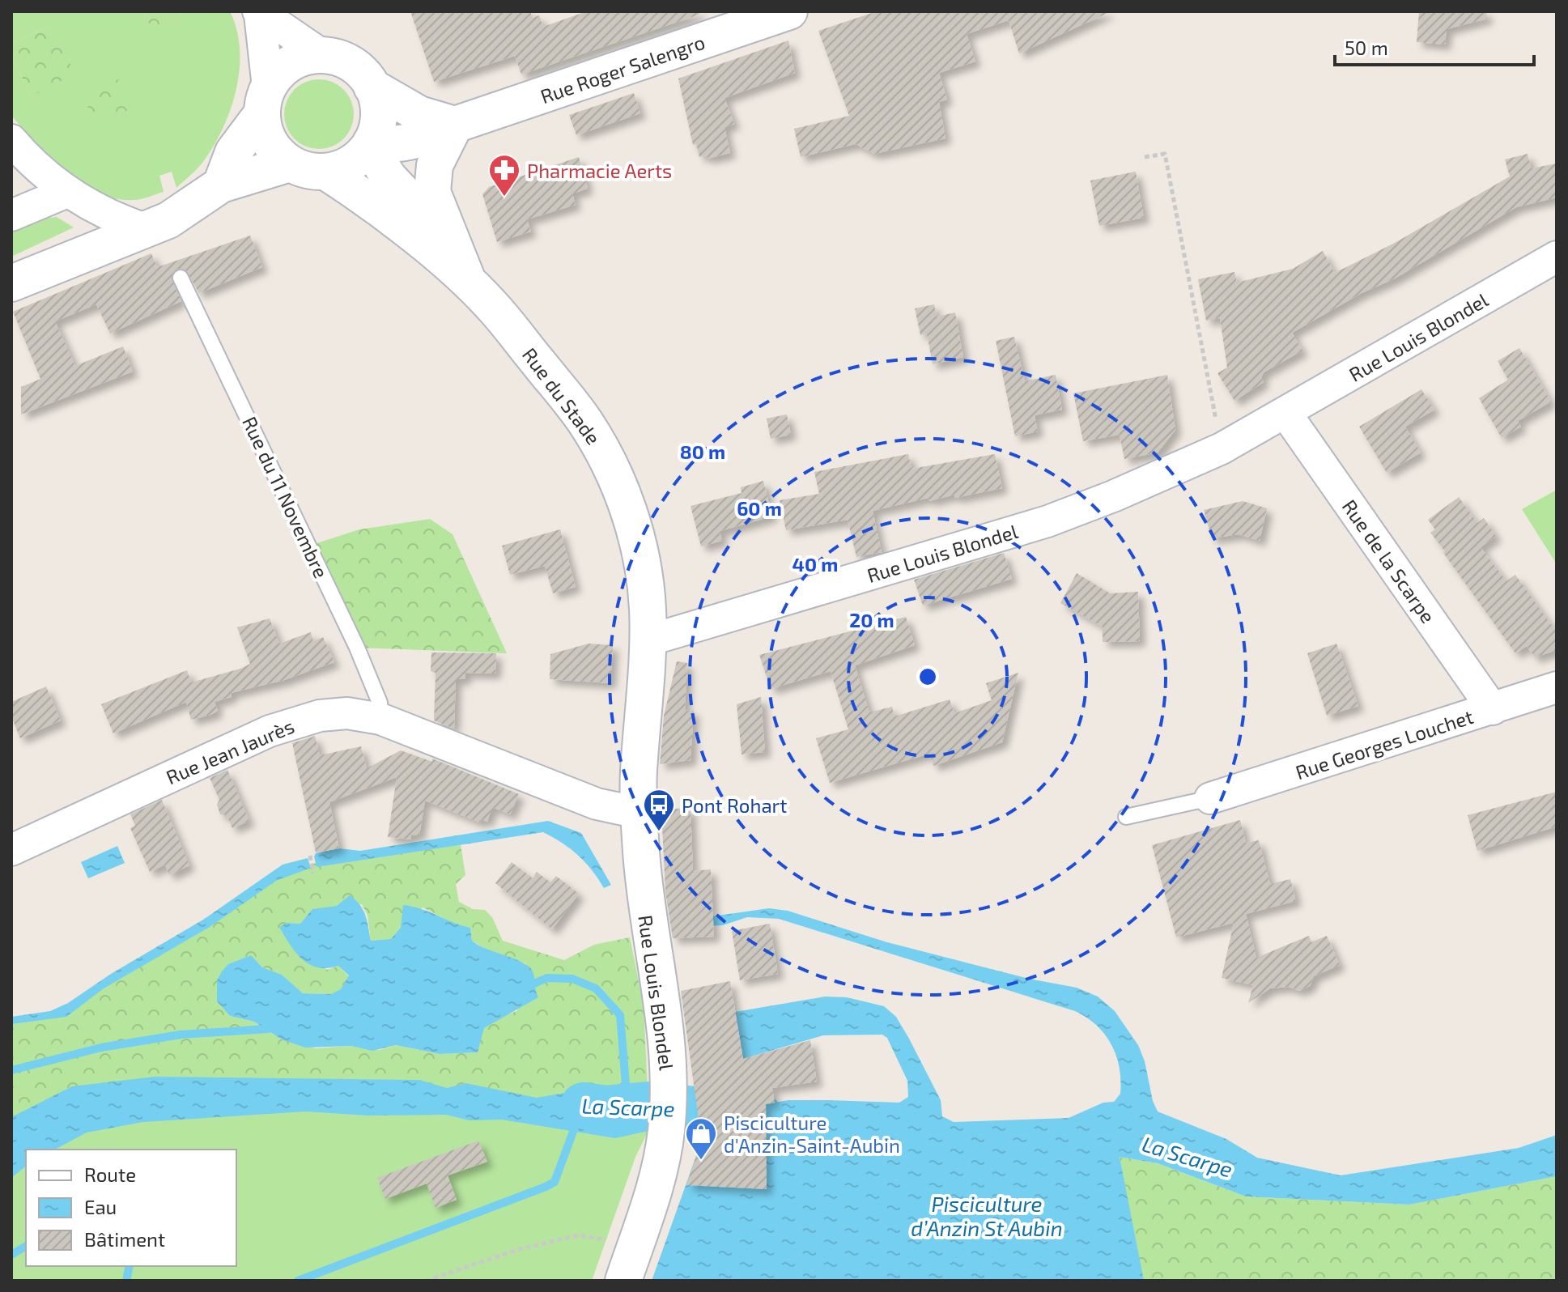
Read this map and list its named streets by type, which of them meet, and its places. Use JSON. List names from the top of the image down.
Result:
{
  "streets": {
    "street": [
      "Rue Roger Salengro",
      "Rue Louis Blondel",
      "Rue du Stade",
      "Rue de la Scarpe",
      "Rue Georges Louchet",
      "Rue Jean Jaurès"
    ],
    "lane": ["Rue du 11 Novembre"]
  },
  "crossings": [
    ["Rue Roger Salengro", "Rue du Stade"],
    ["Rue Louis Blondel", "Rue du Stade"],
    ["Rue Louis Blondel", "Rue de la Scarpe"],
    ["Rue Louis Blondel", "Rue Jean Jaurès"],
    ["Rue du 11 Novembre", "Rue Jean Jaurès"],
    ["Rue de la Scarpe", "Rue Georges Louchet"]
  ],
  "water": ["La Scarpe", "Pisciculture d’Anzin St Aubin"],
  "places": {
    "pharmacy": ["Pharmacie Aerts"],
    "bus stop": ["Pont Rohart"],
    "shop": ["Pisciculture d'Anzin-Saint-Aubin"]
  },
  "legend": ["Route", "Eau", "Bâtiment"],
  "scale_bar": "50 m",
  "rings": [
    "80 m",
    "60 m",
    "40 m",
    "20 m"
  ]
}
